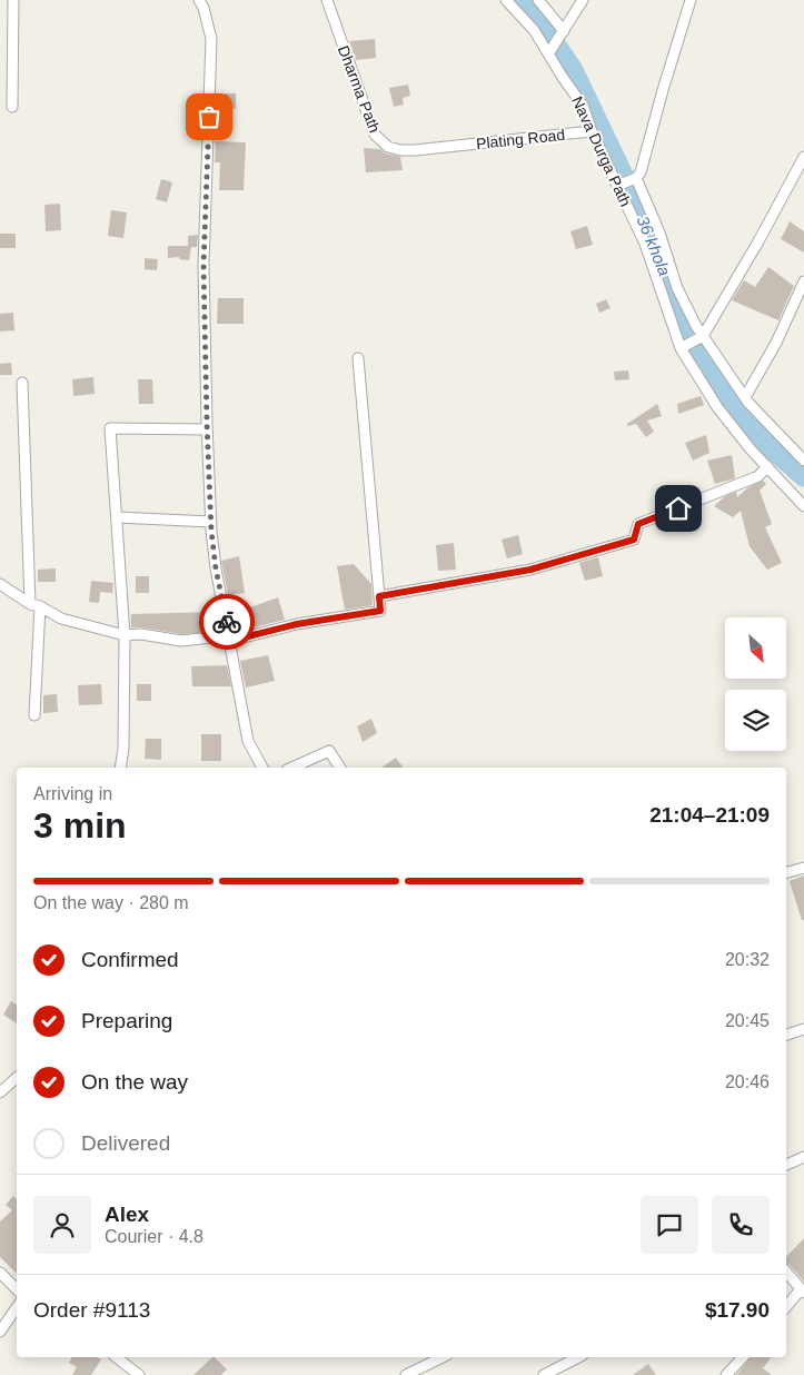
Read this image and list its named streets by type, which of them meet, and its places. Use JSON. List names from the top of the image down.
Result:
{
  "streets": {
    "street": ["Dharma Path", "Plating Road", "Nava Durga Path"]
  },
  "crossings": [
    ["Dharma Path", "Plating Road"],
    ["Plating Road", "Nava Durga Path"]
  ],
  "water": ["36 khola"],
  "north": "bottom right",
  "page": {
    "heading": ["3 min", "Arriving in", "21:04–21:09"],
    "panel": [
      "Alex",
      "Courier · 4.8",
      "Order #9113",
      "$17.90"
    ],
    "bar": "On the way · 280 m",
    "list": [
      ["Confirmed", "20:32"],
      ["Preparing", "20:45"],
      ["On the way", "20:46"],
      "Delivered"
    ]
  }
}
